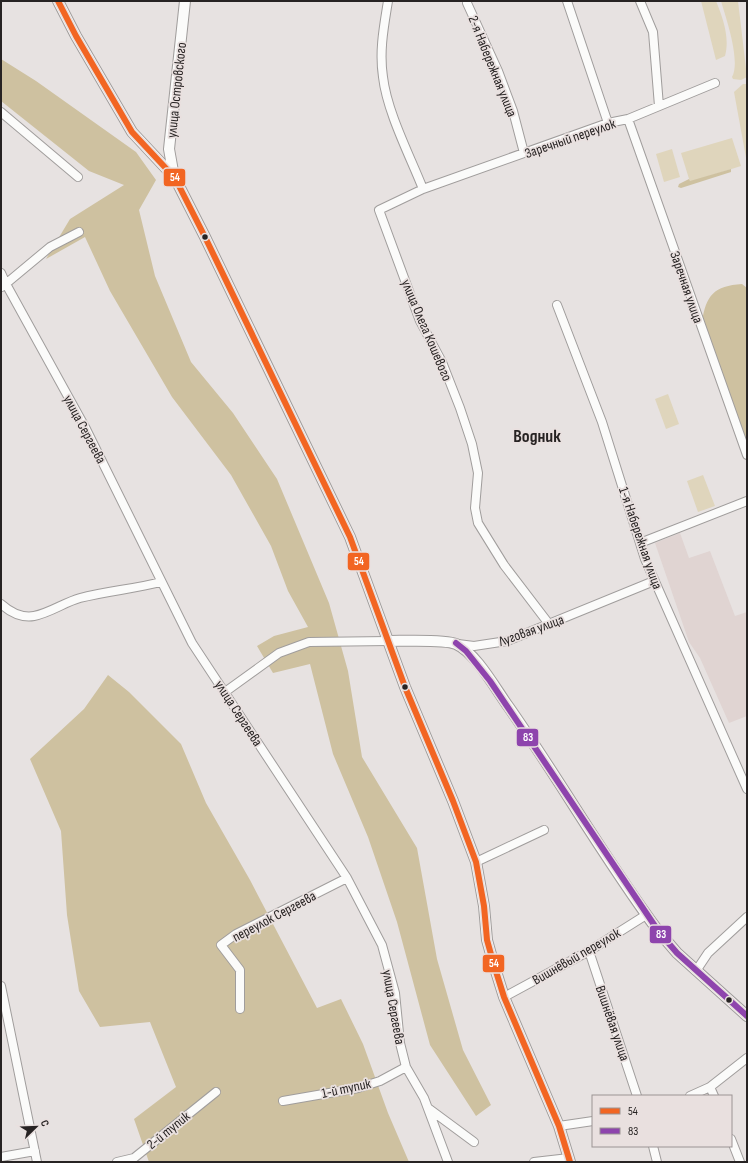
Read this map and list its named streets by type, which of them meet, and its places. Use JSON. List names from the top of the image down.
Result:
{
  "streets": {
    "street": [
      "2-я Набережная улица",
      "улица Островского",
      "Заречный переулок",
      "Заречная улица",
      "улица Олега Кошевого",
      "улица Сергеева",
      "1-я Набережная улица",
      "Луговая улица",
      "переулок Сергеева",
      "Вишнёвый переулок",
      "Вишнёвая улица",
      "1-й тупик",
      "2-й тупик"
    ]
  },
  "crossings": [
    ["2-я Набережная улица", "Заречный переулок"],
    ["Заречный переулок", "Заречная улица"],
    ["Заречный переулок", "улица Олега Кошевого"],
    ["улица Олега Кошевого", "Луговая улица"],
    ["улица Сергеева", "Луговая улица"],
    ["улица Сергеева", "переулок Сергеева"],
    ["улица Сергеева", "1-й тупик"],
    ["1-я Набережная улица", "Луговая улица"],
    ["Вишнёвый переулок", "Вишнёвая улица"]
  ],
  "districts": ["Водник"],
  "lines": ["transit line 54", "transit line 83"],
  "legend": ["54", "83"],
  "north": "top right"
}
